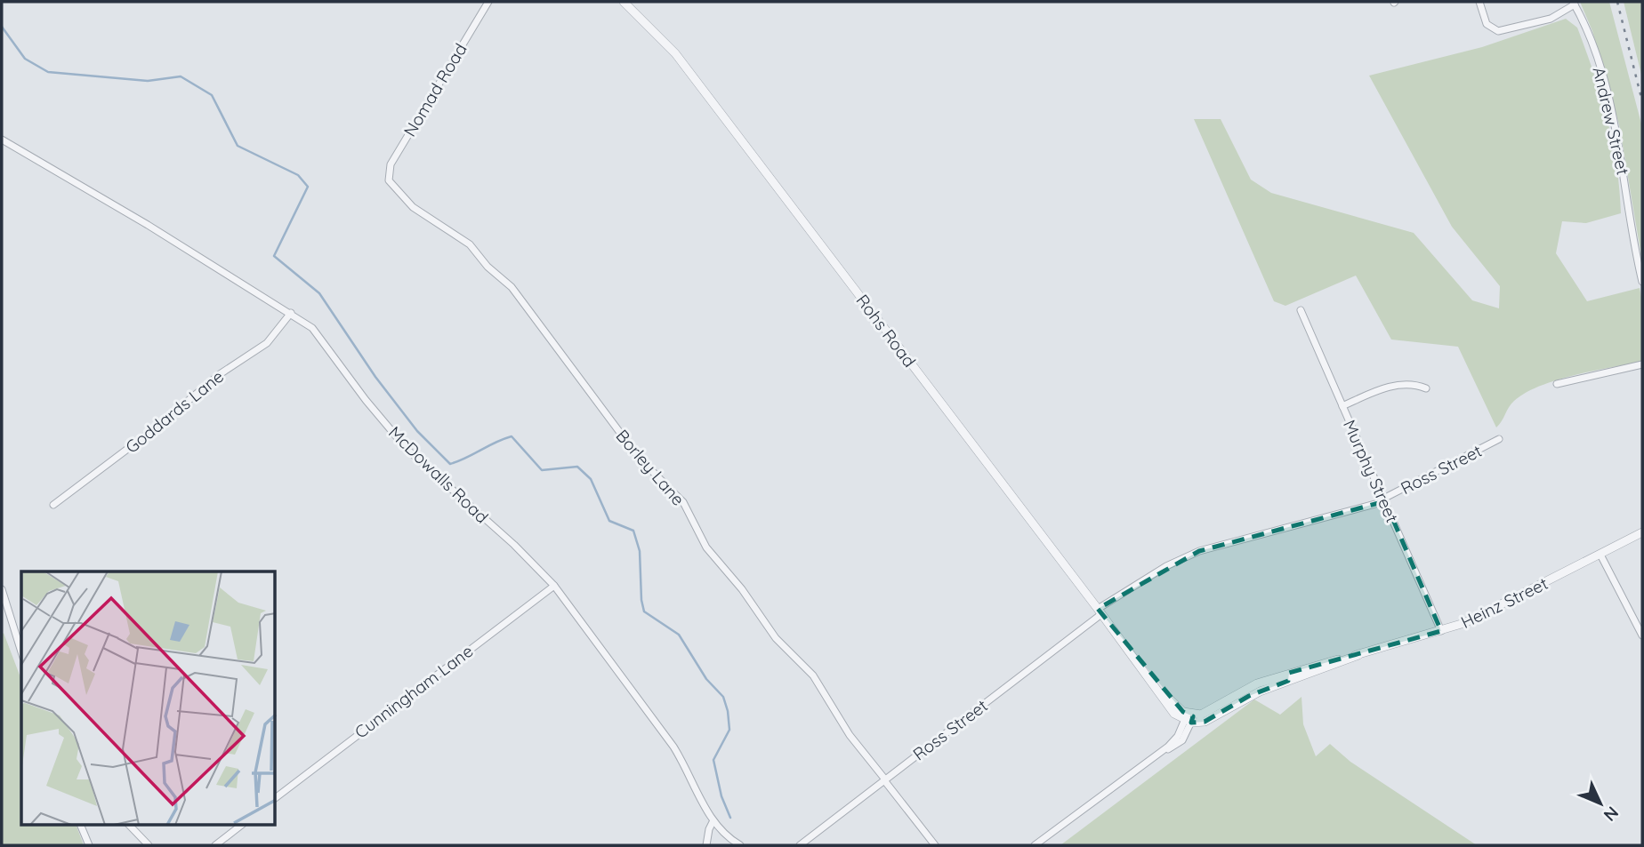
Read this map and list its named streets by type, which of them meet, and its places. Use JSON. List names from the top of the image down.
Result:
{
  "streets": {
    "street": [
      "Nomad Road",
      "Andrew Street",
      "Rohs Road",
      "Goddards Lane",
      "Borley Lane",
      "Ross Street",
      "Murphy Street",
      "McDowalls Road",
      "Heinz Street",
      "Cunningham Lane"
    ]
  },
  "crossings": [
    ["Nomad Road", "Borley Lane"],
    ["Rohs Road", "Ross Street"],
    ["Rohs Road", "Heinz Street"],
    ["Goddards Lane", "McDowalls Road"],
    ["Borley Lane", "Ross Street"],
    ["Ross Street", "Murphy Street"],
    ["Murphy Street", "Heinz Street"],
    ["McDowalls Road", "Cunningham Lane"]
  ],
  "north": "bottom right"
}
